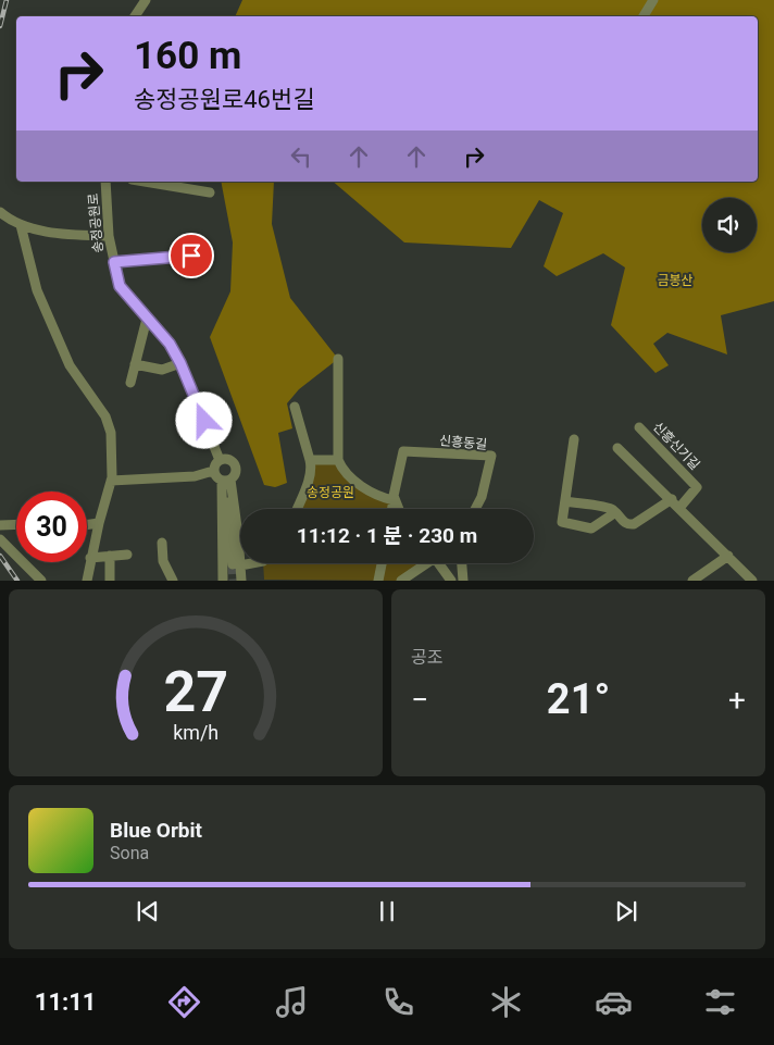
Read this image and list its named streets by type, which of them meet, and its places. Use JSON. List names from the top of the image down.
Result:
{
  "streets": {
    "street": ["송정공원로", "신흥동길", "신흥신기길"]
  },
  "parks": ["금봉산", "송정공원"],
  "page": {
    "turn": ["160 m", "송정공원로46번길"],
    "limit": "30",
    "trip": "11:12 · 1 분 · 230 m",
    "tile": "공조",
    "heat": ["−", "21°", "+"],
    "song": ["Blue Orbit", "Sona"],
    "tabs": "11:11",
    "gauge": ["27", "km/h"]
  }
}
